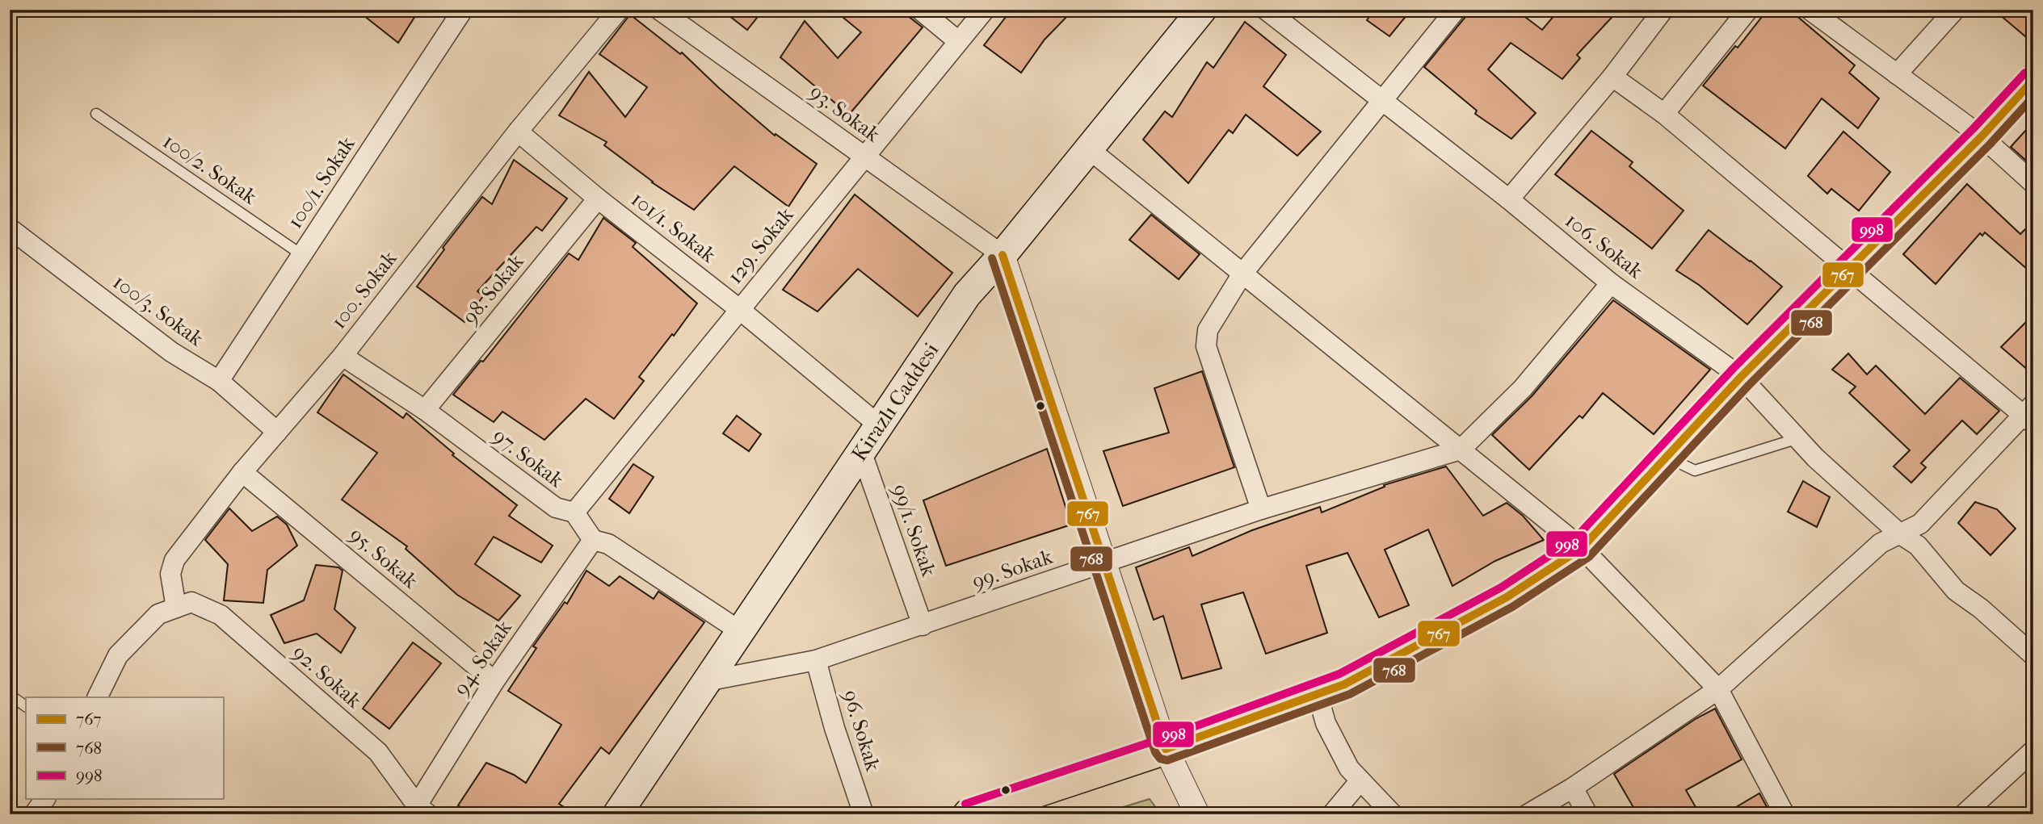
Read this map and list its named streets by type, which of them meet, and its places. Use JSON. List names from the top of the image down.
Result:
{
  "streets": {
    "main road": ["Kirazlı Caddesi"],
    "street": [
      "93. Sokak",
      "100/1. Sokak",
      "101/1. Sokak",
      "129. Sokak",
      "106. Sokak",
      "98. Sokak",
      "100. Sokak",
      "100/3. Sokak",
      "97. Sokak",
      "99/1. Sokak",
      "95. Sokak",
      "99. Sokak",
      "94. Sokak",
      "92. Sokak",
      "96. Sokak"
    ],
    "lane": ["100/2. Sokak"]
  },
  "crossings": [
    ["93. Sokak", "129. Sokak"],
    ["93. Sokak", "Kirazlı Caddesi"],
    ["100/2. Sokak", "100/1. Sokak"],
    ["100/1. Sokak", "100/3. Sokak"],
    ["101/1. Sokak", "129. Sokak"],
    ["101/1. Sokak", "98. Sokak"],
    ["101/1. Sokak", "100. Sokak"],
    ["101/1. Sokak", "Kirazlı Caddesi"],
    ["129. Sokak", "97. Sokak"],
    ["98. Sokak", "97. Sokak"],
    ["100. Sokak", "100/3. Sokak"],
    ["100. Sokak", "97. Sokak"],
    ["100. Sokak", "95. Sokak"],
    ["100. Sokak", "92. Sokak"],
    ["Kirazlı Caddesi", "99/1. Sokak"],
    ["Kirazlı Caddesi", "99. Sokak"],
    ["97. Sokak", "94. Sokak"],
    ["99/1. Sokak", "99. Sokak"],
    ["95. Sokak", "94. Sokak"],
    ["99. Sokak", "96. Sokak"],
    ["94. Sokak", "92. Sokak"]
  ],
  "lines": ["transit line 998", "transit line 767", "transit line 768"],
  "legend": ["767", "768", "998"]
}
